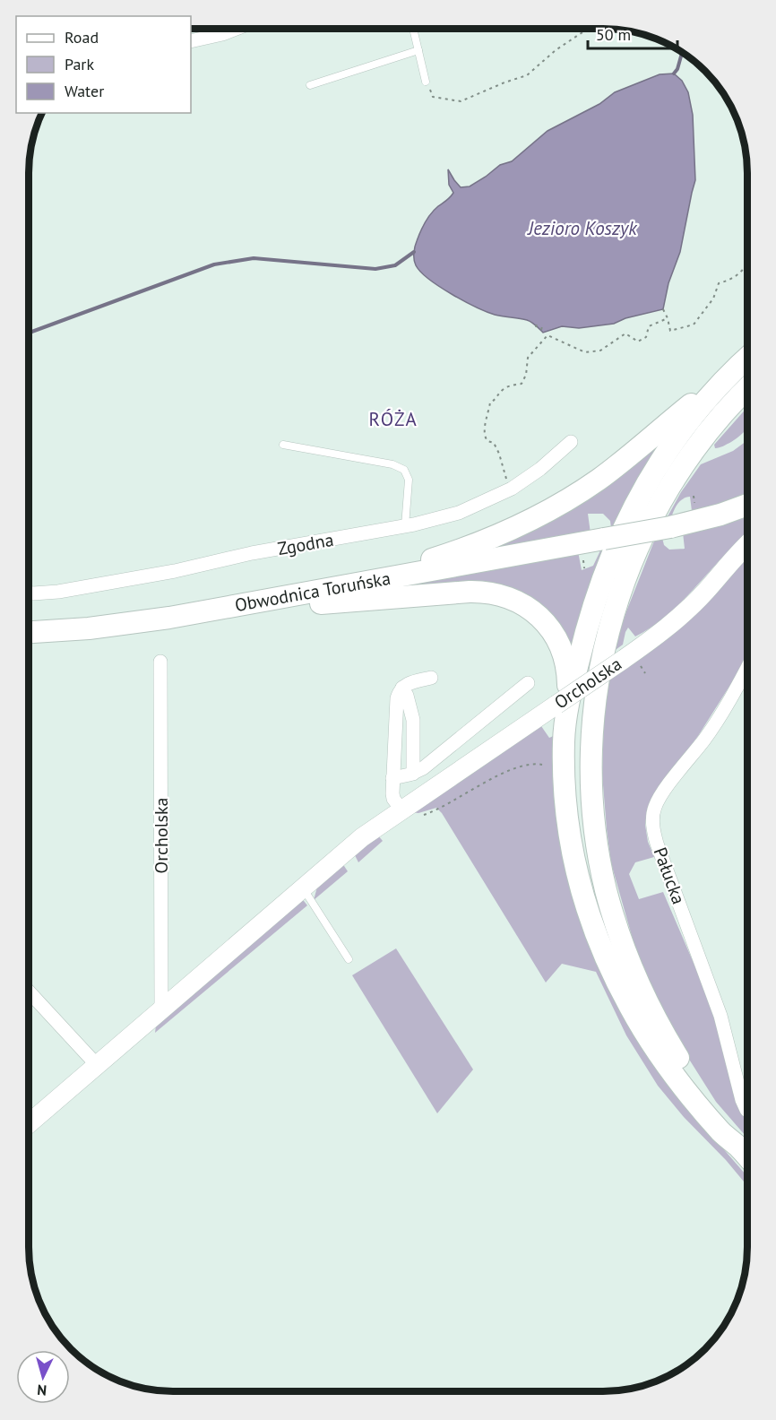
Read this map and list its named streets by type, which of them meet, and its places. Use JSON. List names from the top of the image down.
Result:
{
  "streets": {
    "main road": ["Obwodnica Toruńska"],
    "street": ["Zgodna", "Orcholska", "Pałucka"]
  },
  "districts": ["RÓŻA"],
  "water": ["Jezioro Koszyk"],
  "legend": ["Road", "Park", "Water"],
  "scale_bar": "50 m",
  "north": "bottom"
}
